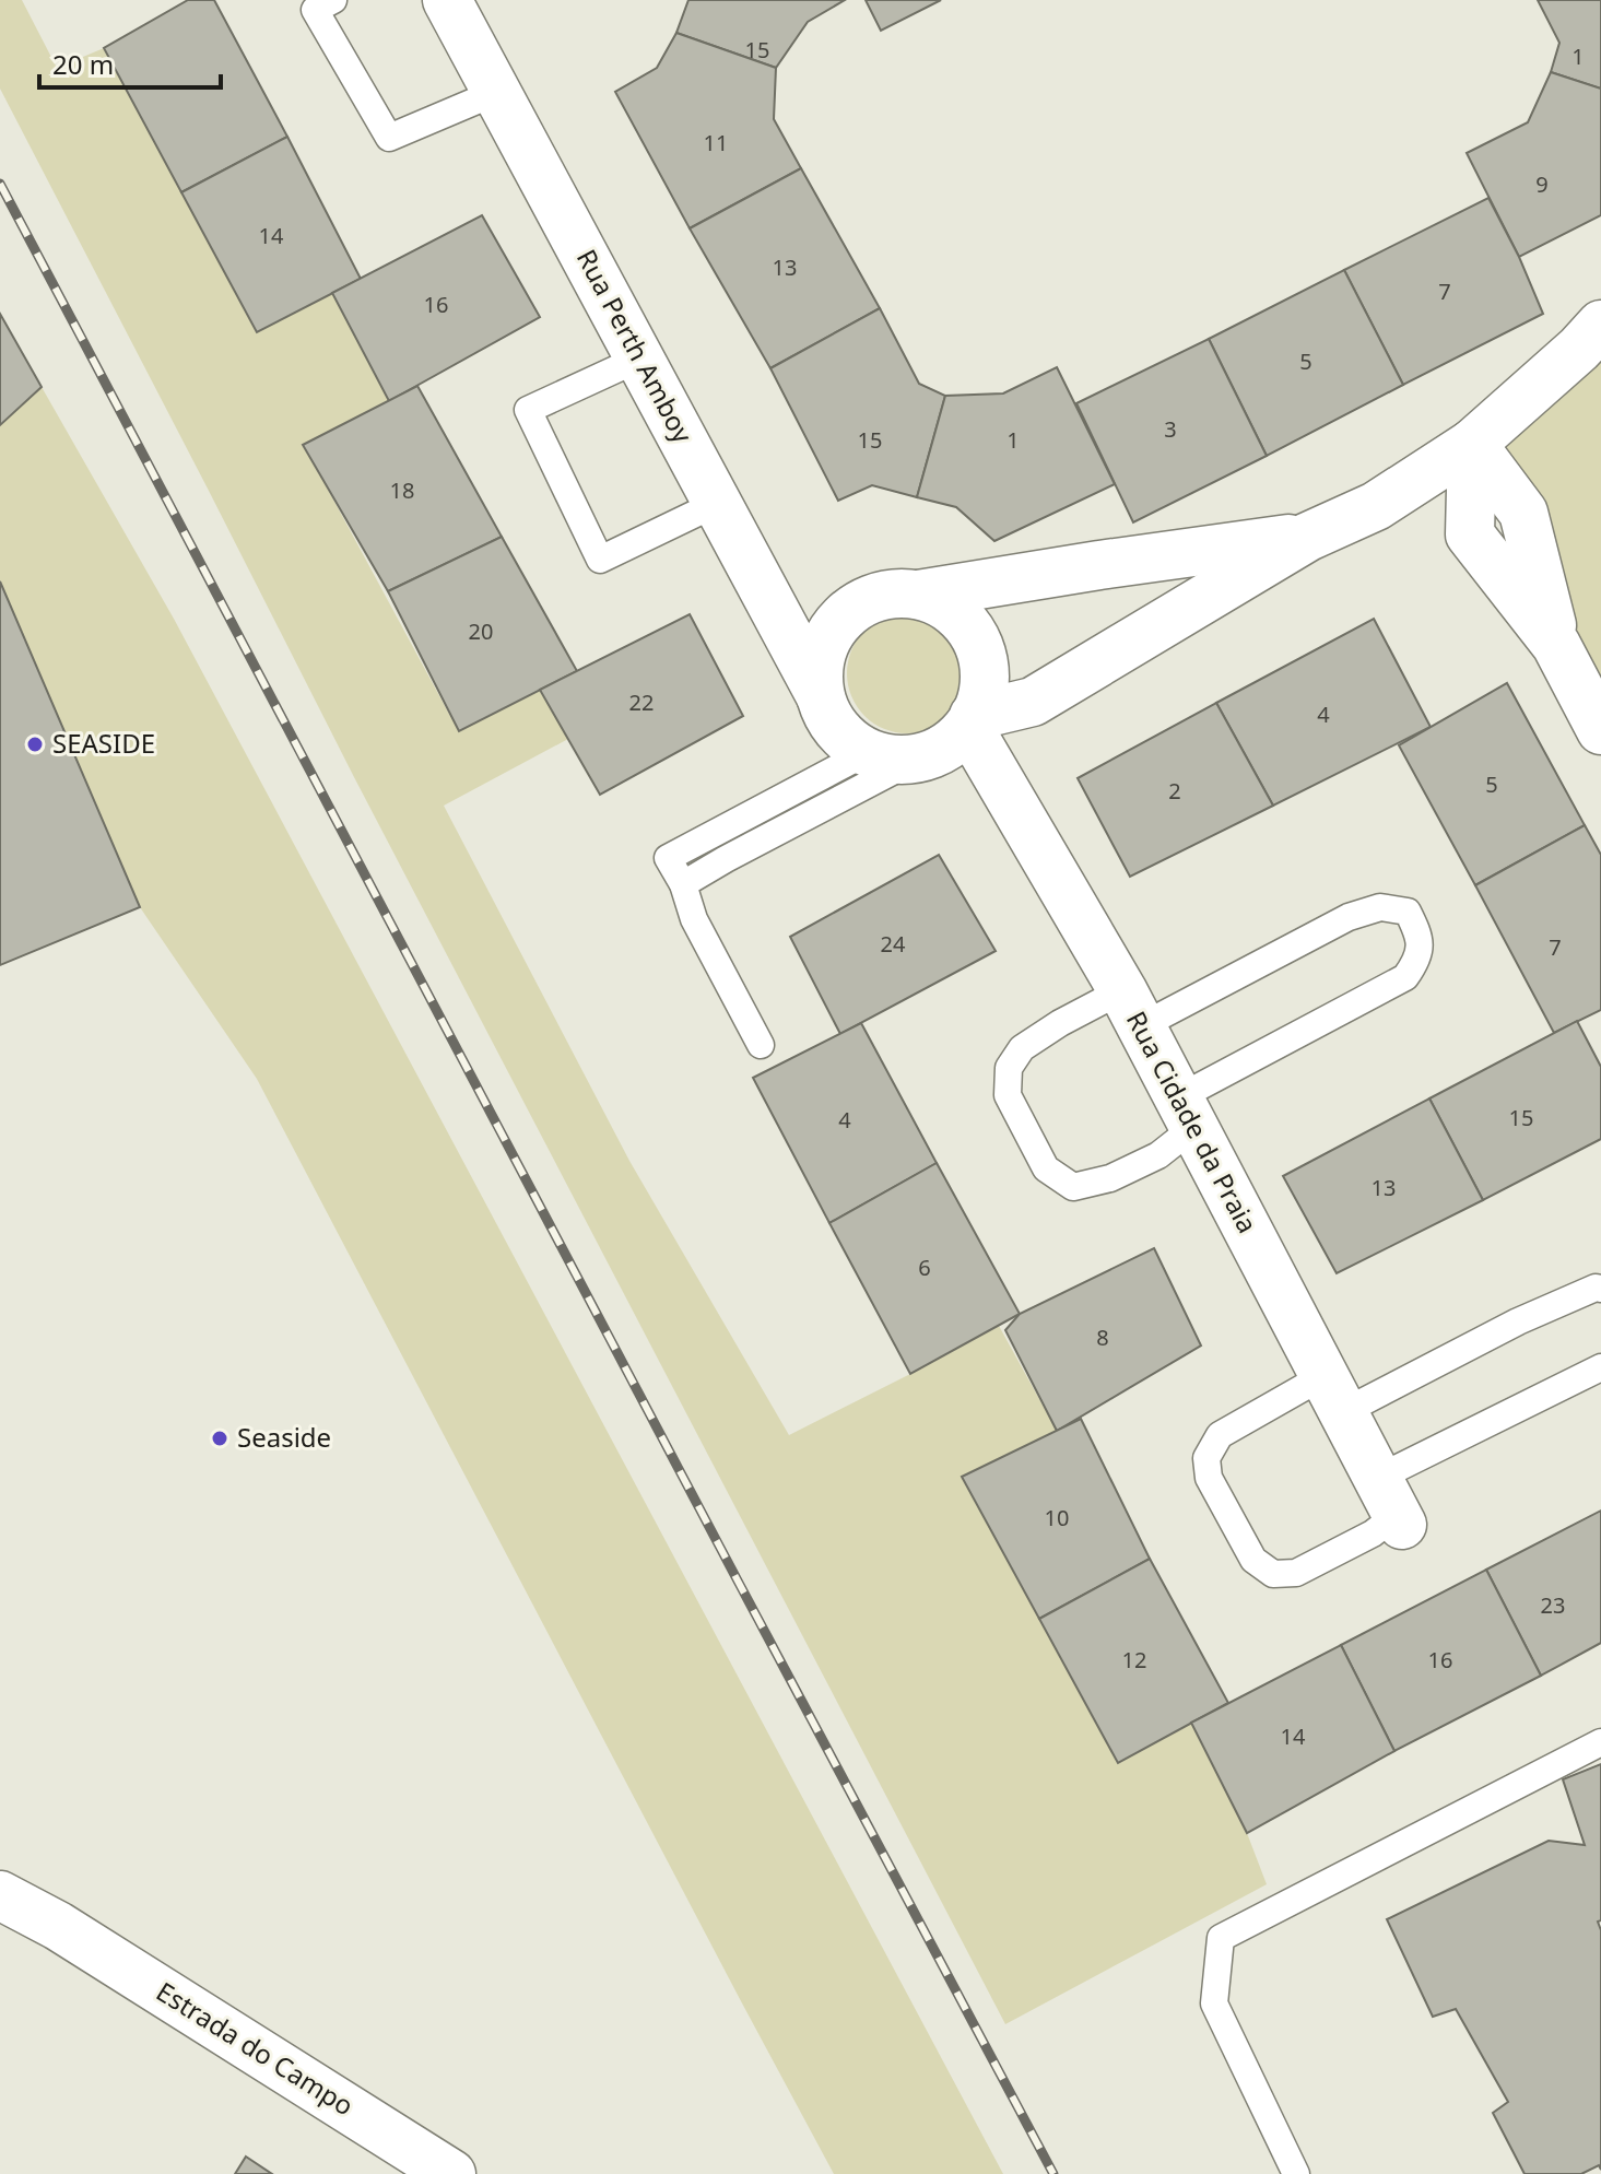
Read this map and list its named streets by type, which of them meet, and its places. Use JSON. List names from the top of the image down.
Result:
{
  "streets": {
    "street": ["Rua Perth Amboy", "Rua Cidade da Praia", "Estrada do Campo"]
  },
  "crossings": [
    ["Rua Perth Amboy", "Rua Cidade da Praia"]
  ],
  "places": ["SEASIDE", "Seaside"],
  "house_numbers": [
    "15",
    "1",
    "11",
    "9",
    "14",
    "13",
    "7",
    "16",
    "5",
    "3",
    "15",
    "1",
    "18",
    "20",
    "22",
    "4",
    "5",
    "2",
    "24",
    "7",
    "15",
    "4",
    "13",
    "6",
    "8",
    "10",
    "23",
    "12",
    "16",
    "14"
  ],
  "scale_bar": "20 m"
}
